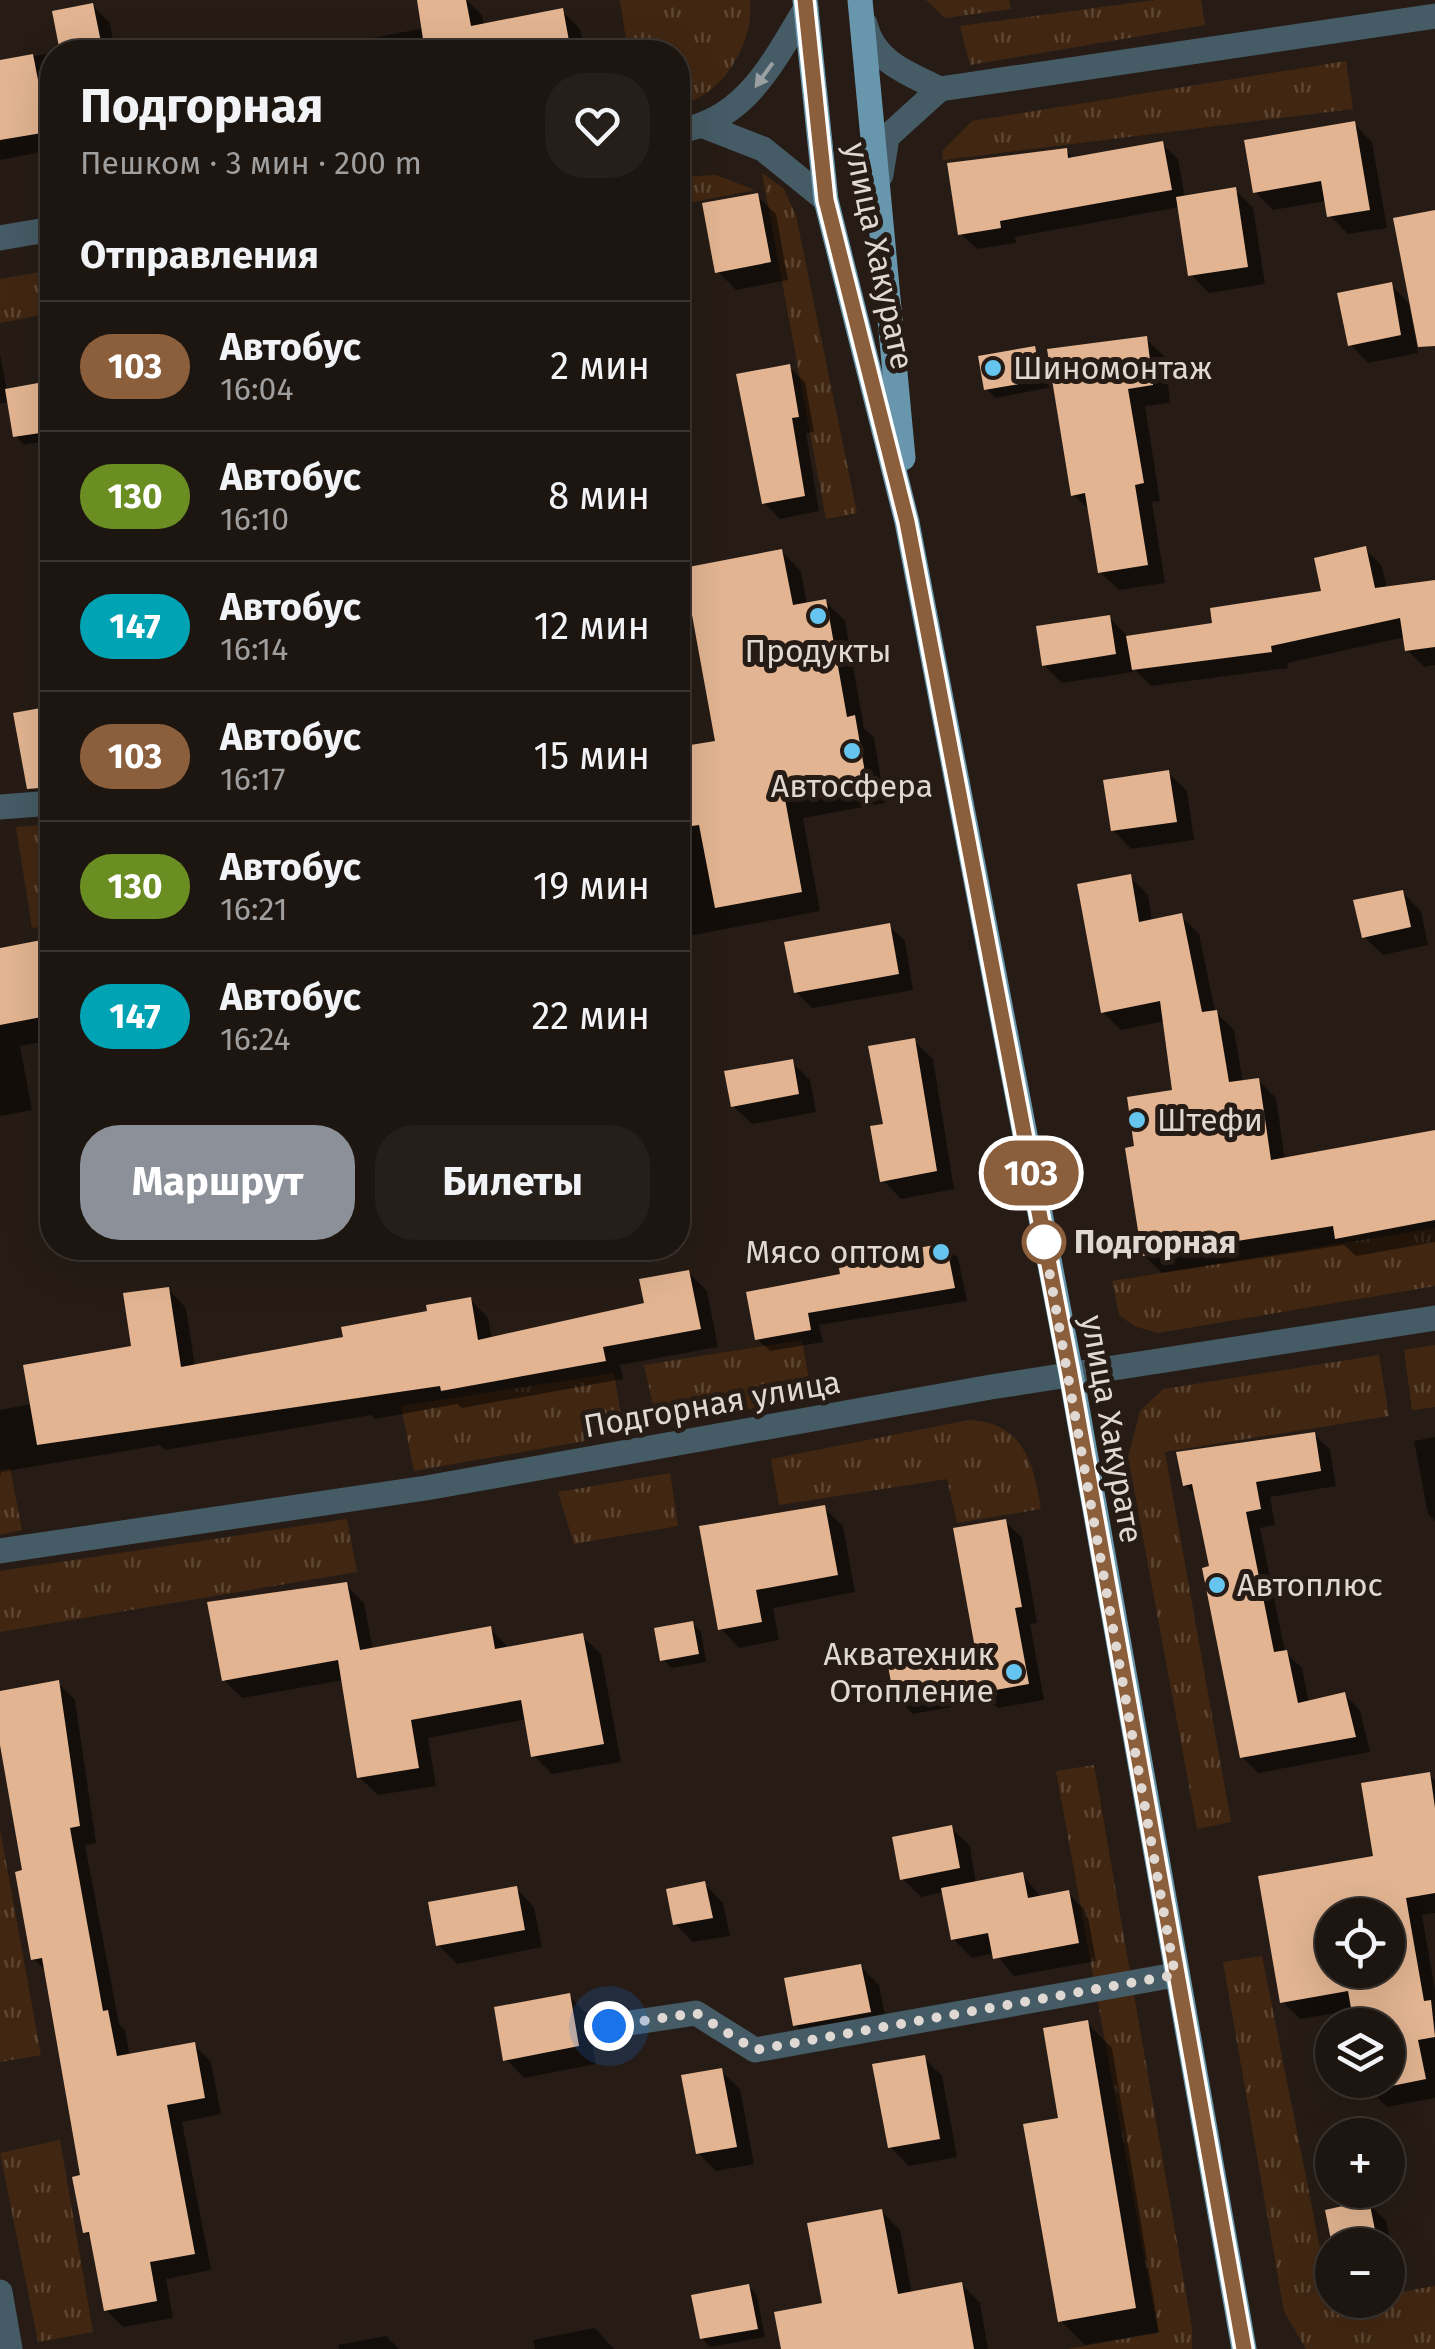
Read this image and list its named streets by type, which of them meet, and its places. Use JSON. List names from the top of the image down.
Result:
{
  "streets": {
    "main road": ["улица Хакурате"],
    "street": ["Подгорная улица"]
  },
  "crossings": [
    ["улица Хакурате", "Подгорная улица"]
  ],
  "places": [
    "Шиномонтаж",
    "Продукты",
    "Автосфера",
    "Штефи",
    "Подгорная",
    "Мясо оптом",
    "Автоплюс",
    "Акватехник Отопление"
  ],
  "lines": ["bus line 103"],
  "page": {
    "on_map": "103",
    "heading": [
      ["Подгорная", "Пешком · 3 мин · 200 m"],
      "Отправления"
    ],
    "list": [
      {
        "mark": "103",
        "name": "Автобус",
        "note": "16:04",
        "value": "2 мин"
      },
      {
        "mark": "130",
        "name": "Автобус",
        "note": "16:10",
        "value": "8 мин"
      },
      {
        "mark": "147",
        "name": "Автобус",
        "note": "16:14",
        "value": "12 мин"
      },
      {
        "mark": "103",
        "name": "Автобус",
        "note": "16:17",
        "value": "15 мин"
      },
      {
        "mark": "130",
        "name": "Автобус",
        "note": "16:21",
        "value": "19 мин"
      },
      {
        "mark": "147",
        "name": "Автобус",
        "note": "16:24",
        "value": "22 мин"
      }
    ],
    "buttons": ["Маршрут", "Билеты"],
    "map_buttons": ["+", "−"]
  }
}
